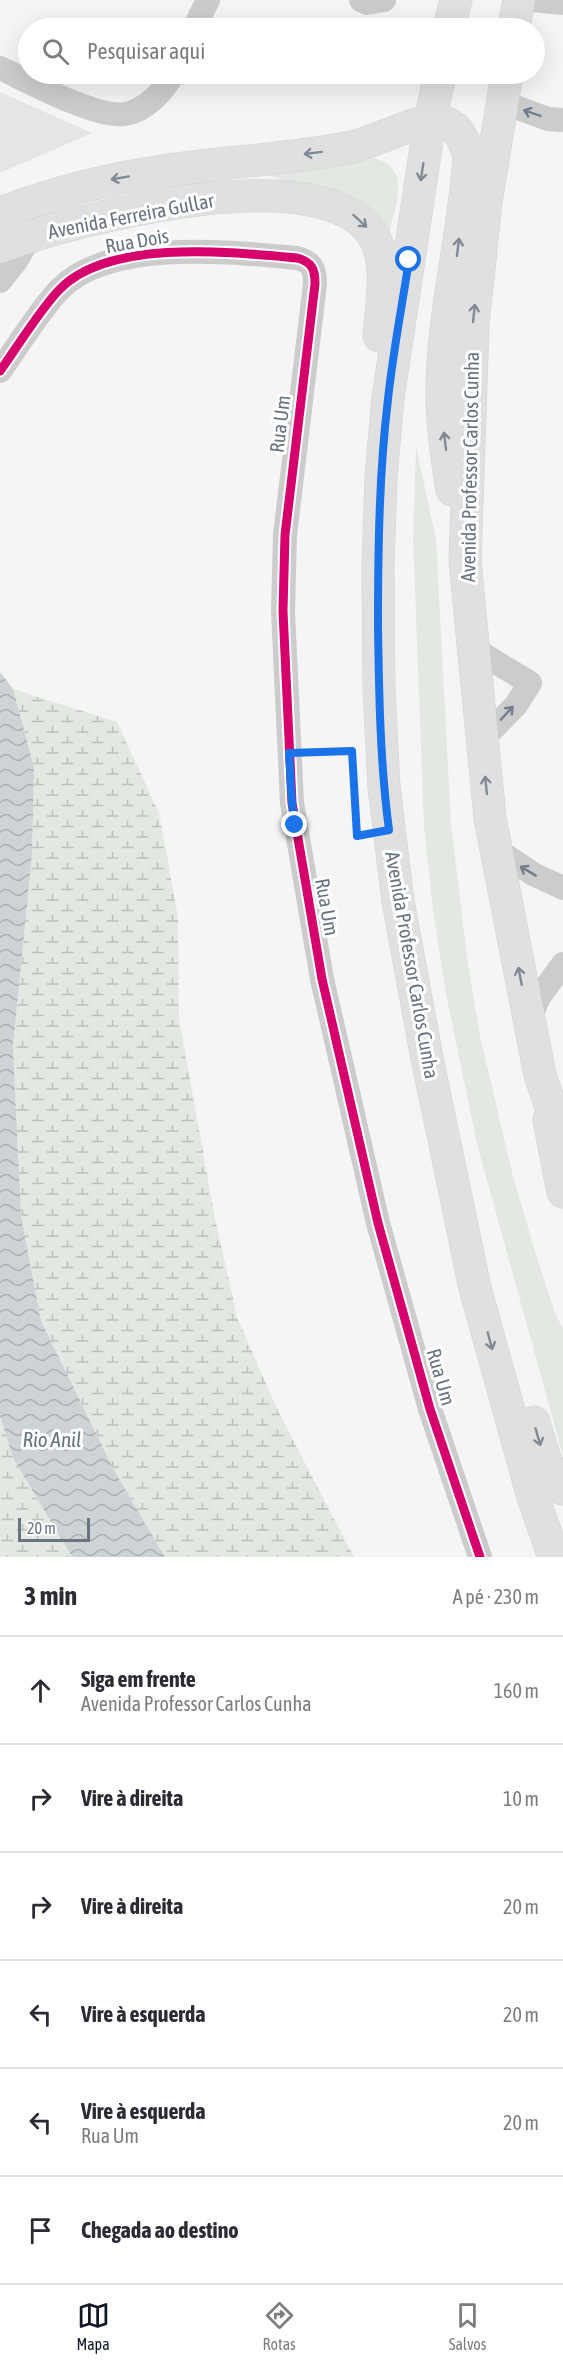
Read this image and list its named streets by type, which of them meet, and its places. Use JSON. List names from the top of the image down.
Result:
{
  "streets": {
    "main road": ["Avenida Ferreira Gullar", "Avenida Professor Carlos Cunha"],
    "street": ["Rua Dois", "Rua Um"]
  },
  "crossings": [
    ["Avenida Ferreira Gullar", "Avenida Professor Carlos Cunha"],
    ["Rua Dois", "Rua Um"]
  ],
  "water": ["Rio Anil"],
  "scale_bar": "20 m",
  "page": {
    "search": "Pesquisar aqui",
    "scale": "20 m",
    "heading": ["3 min", "A pé · 230 m"],
    "list": [
      ["Siga em frente", "Avenida Professor Carlos Cunha", "160 m"],
      ["Vire à direita", "10 m"],
      ["Vire à direita", "20 m"],
      ["Vire à esquerda", "20 m"],
      ["Vire à esquerda", "Rua Um", "20 m"],
      "Chegada ao destino"
    ],
    "nav": ["Mapa", "Rotas", "Salvos"]
  }
}
